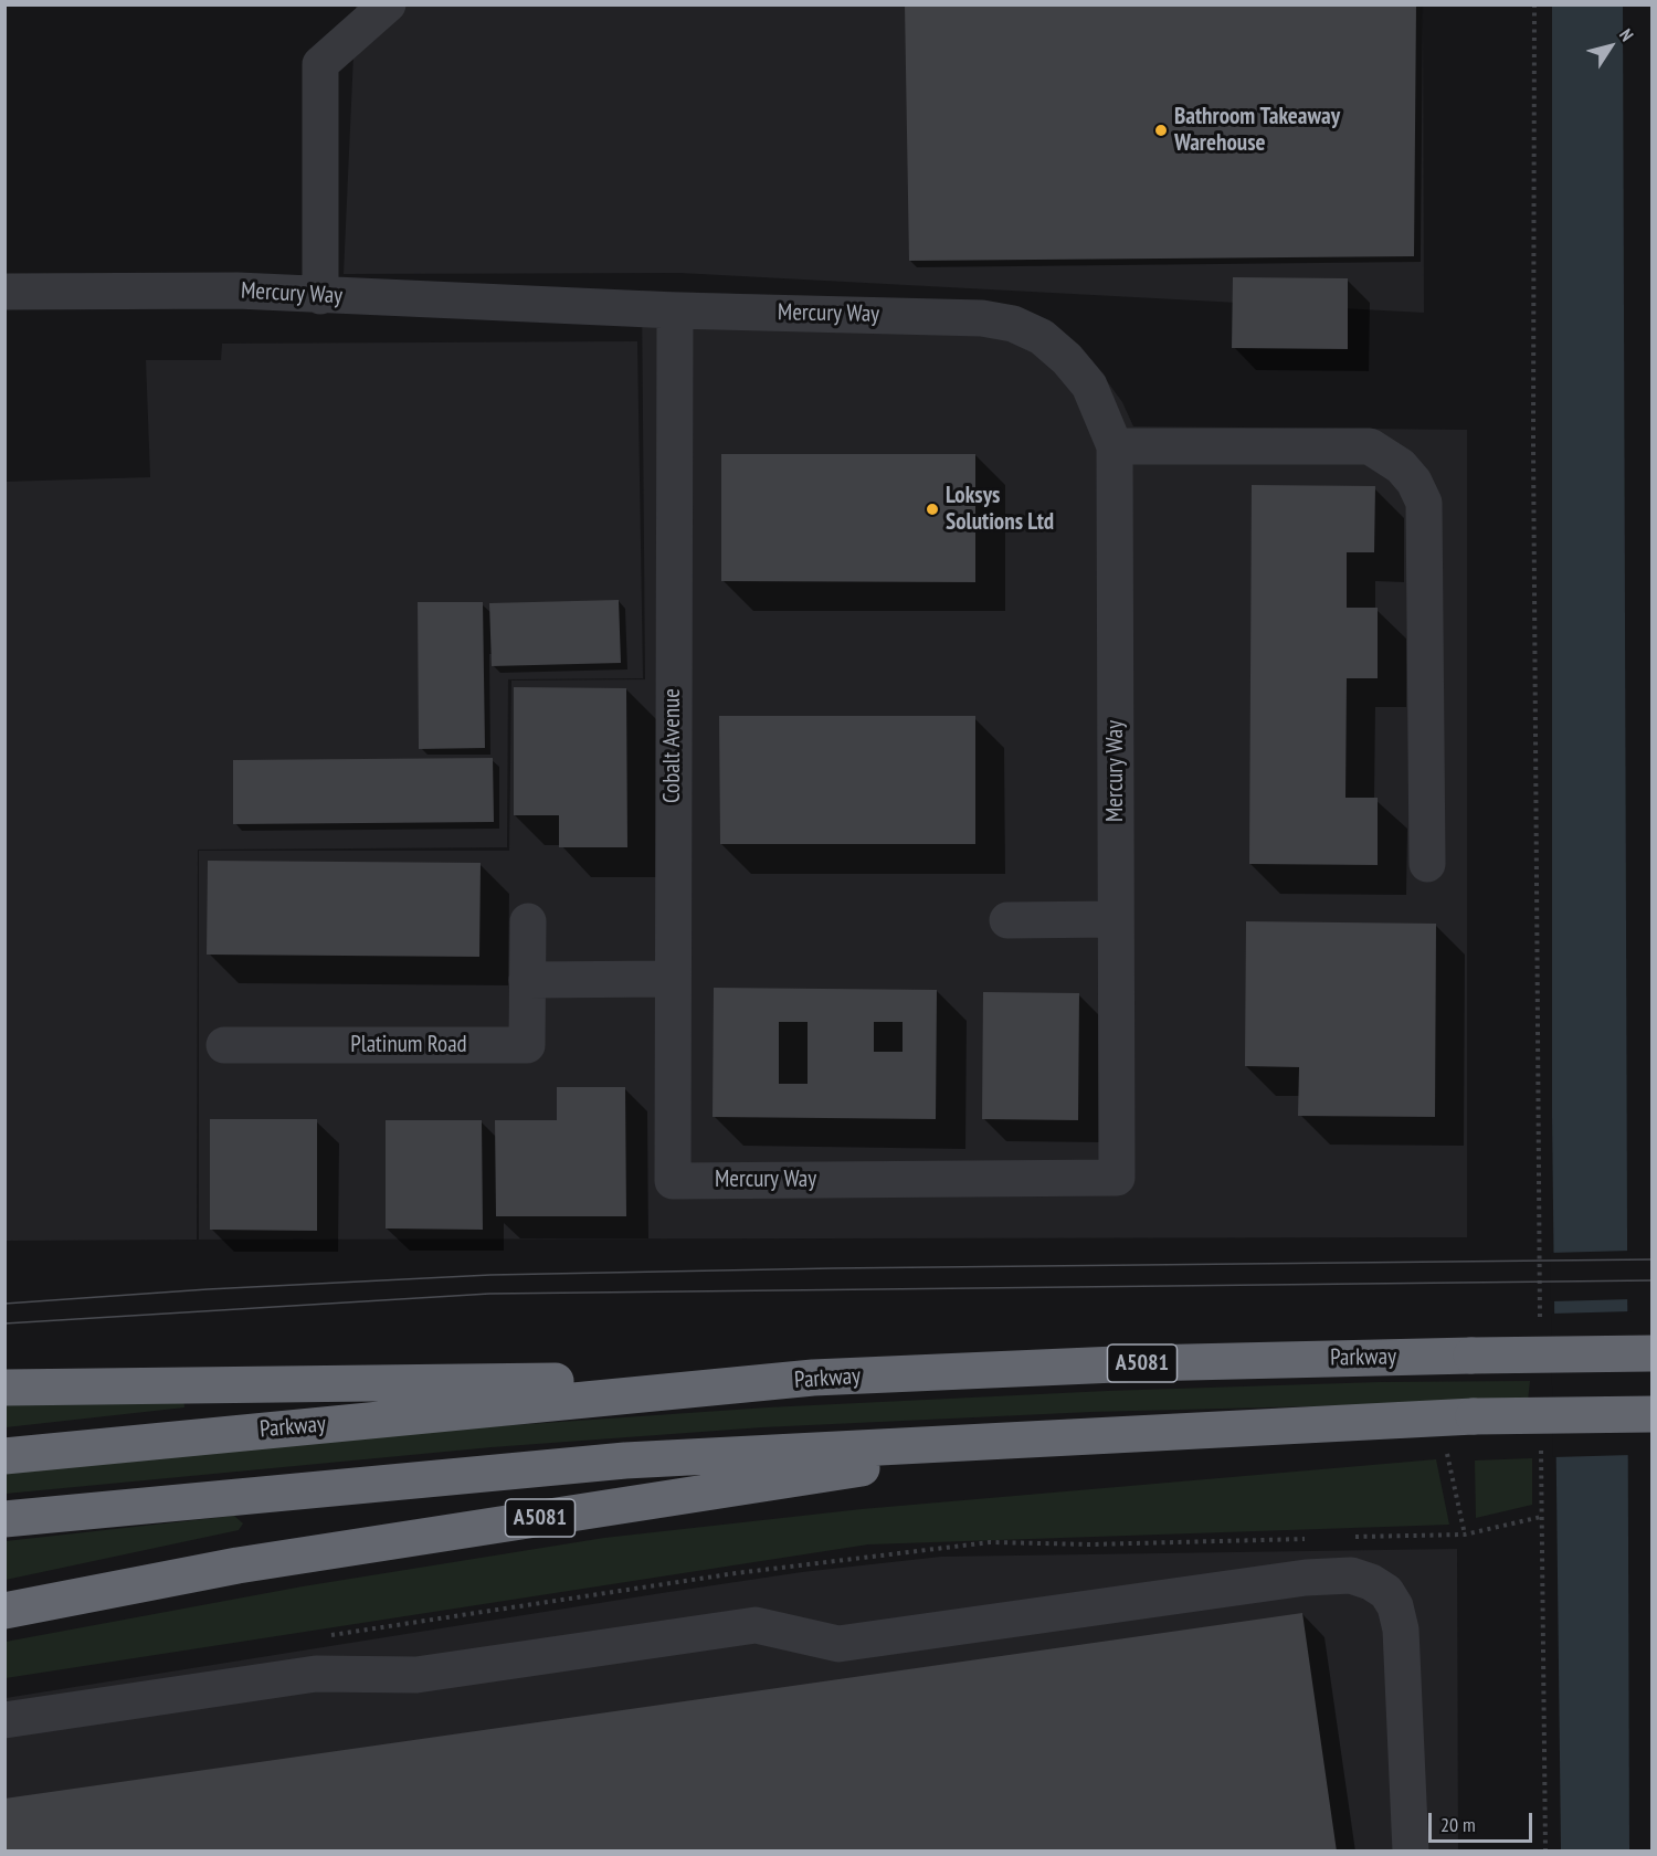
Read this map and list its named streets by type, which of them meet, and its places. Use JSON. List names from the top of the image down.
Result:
{
  "streets": {
    "highway": ["Parkway", "A5081"],
    "street": ["Mercury Way", "Cobalt Avenue", "Platinum Road"]
  },
  "crossings": [
    ["Mercury Way", "Cobalt Avenue"],
    ["Parkway", "A5081"]
  ],
  "places": ["Bathroom Takeaway Warehouse", "Loksys Solutions Ltd"],
  "scale_bar": "20 m",
  "north": "top right"
}
